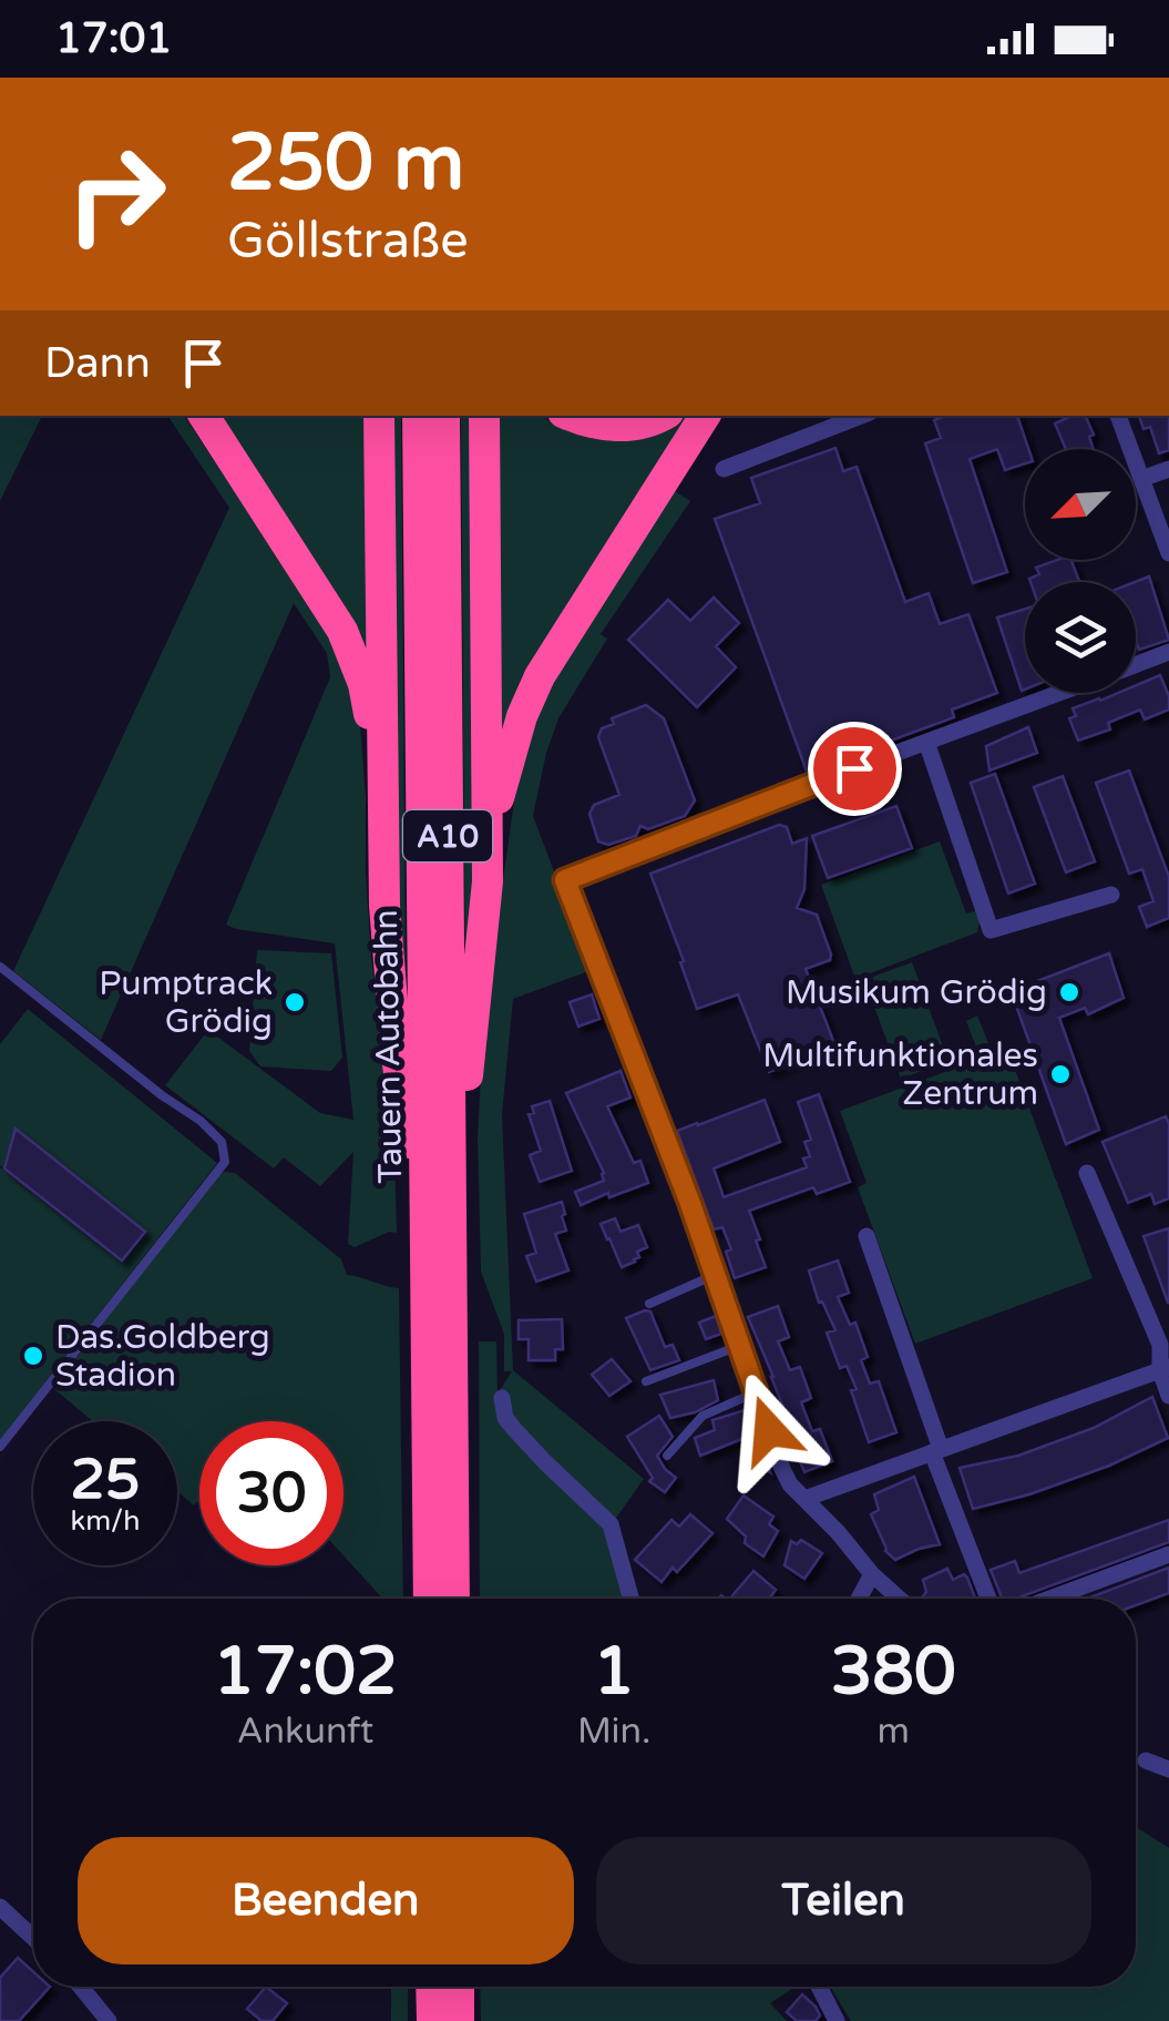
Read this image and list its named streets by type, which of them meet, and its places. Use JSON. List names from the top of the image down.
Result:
{
  "streets": {
    "highway": ["A10", "Tauern Autobahn"]
  },
  "places": [
    "Musikum Grödig",
    "Pumptrack Grödig",
    "Multifunktionales Zentrum",
    "Das.Goldberg Stadion"
  ],
  "north": "bottom left",
  "page": {
    "status": "17:01",
    "turn": ["250 m", "Göllstraße"],
    "then": "Dann",
    "speed": "25 km/h",
    "limit": "30",
    "eta": [
      "17:02",
      "Ankunft",
      "1",
      "Min.",
      "380",
      "m"
    ],
    "buttons": ["Beenden", "Teilen"]
  }
}
